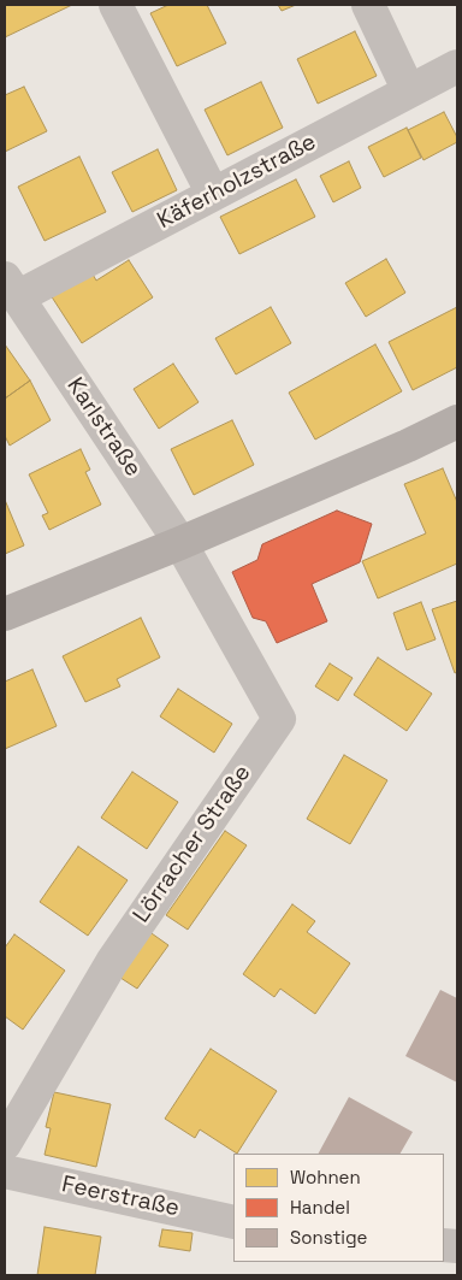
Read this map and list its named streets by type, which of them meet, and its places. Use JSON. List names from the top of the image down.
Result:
{
  "streets": {
    "street": [
      "Käferholzstraße",
      "Karlstraße",
      "Lörracher Straße",
      "Feerstraße"
    ]
  },
  "crossings": [
    ["Käferholzstraße", "Karlstraße"],
    ["Karlstraße", "Lörracher Straße"]
  ],
  "legend": ["Wohnen", "Handel", "Sonstige"]
}
